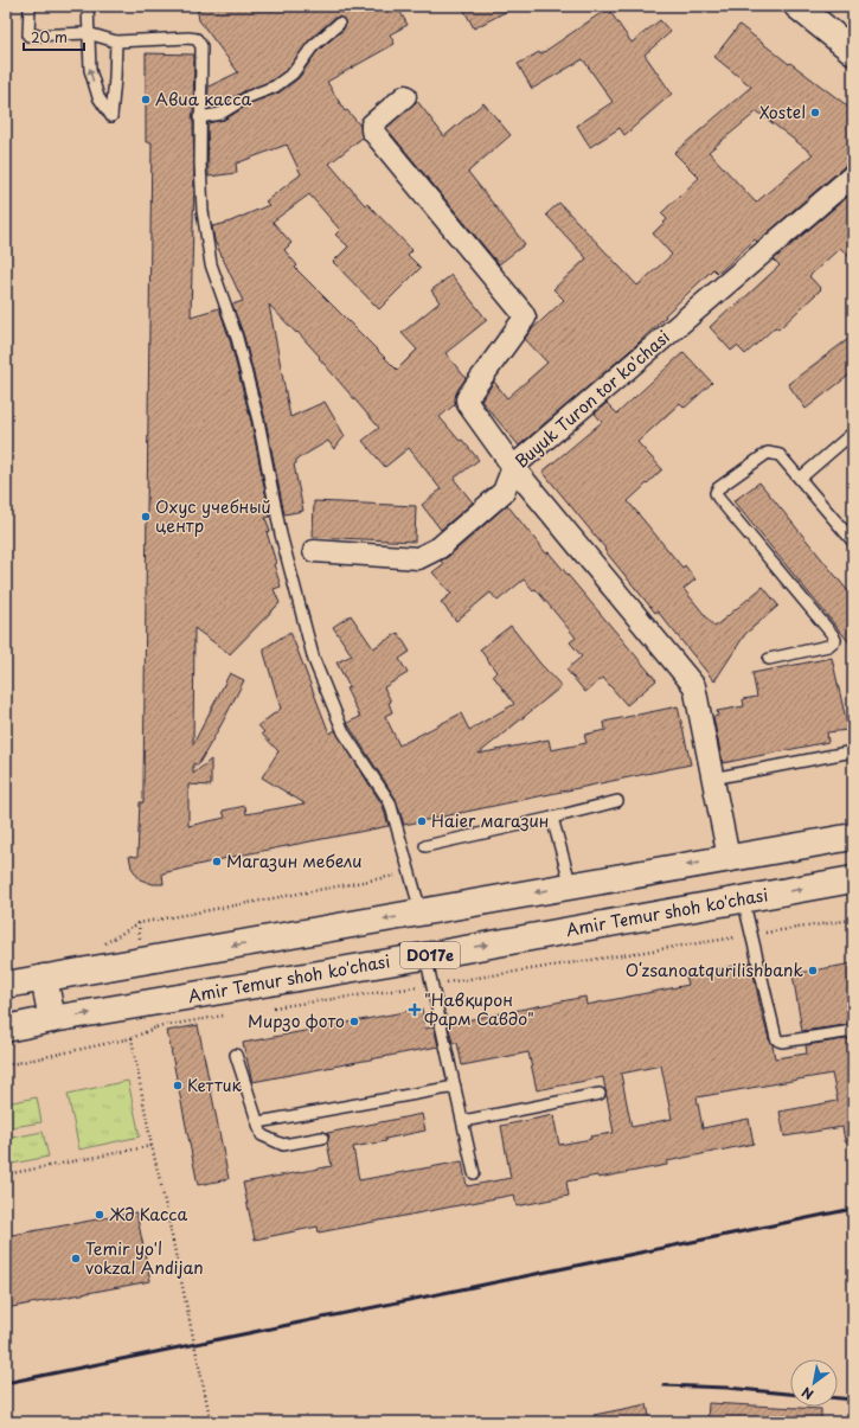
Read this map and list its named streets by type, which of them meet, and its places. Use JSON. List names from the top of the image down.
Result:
{
  "streets": {
    "main road": ["Amir Temur shoh ko'chasi", "D017e"],
    "street": ["Buyuk Turon tor ko'chasi"]
  },
  "places": {
    "other": [
      "Авиа касса",
      "Xostel",
      "Охус учебный центр",
      "Haier магазин",
      "Магазин мебели",
      "Oʻzsanoatqurilishbank",
      "Мирзо фото",
      "Кеттик",
      "Жд Касса",
      "Temir yo'l vokzal Andijan"
    ],
    "health": ["\"Навқирон Фарм Савдо\""]
  },
  "scale_bar": "20 m",
  "north": "bottom left"
}
